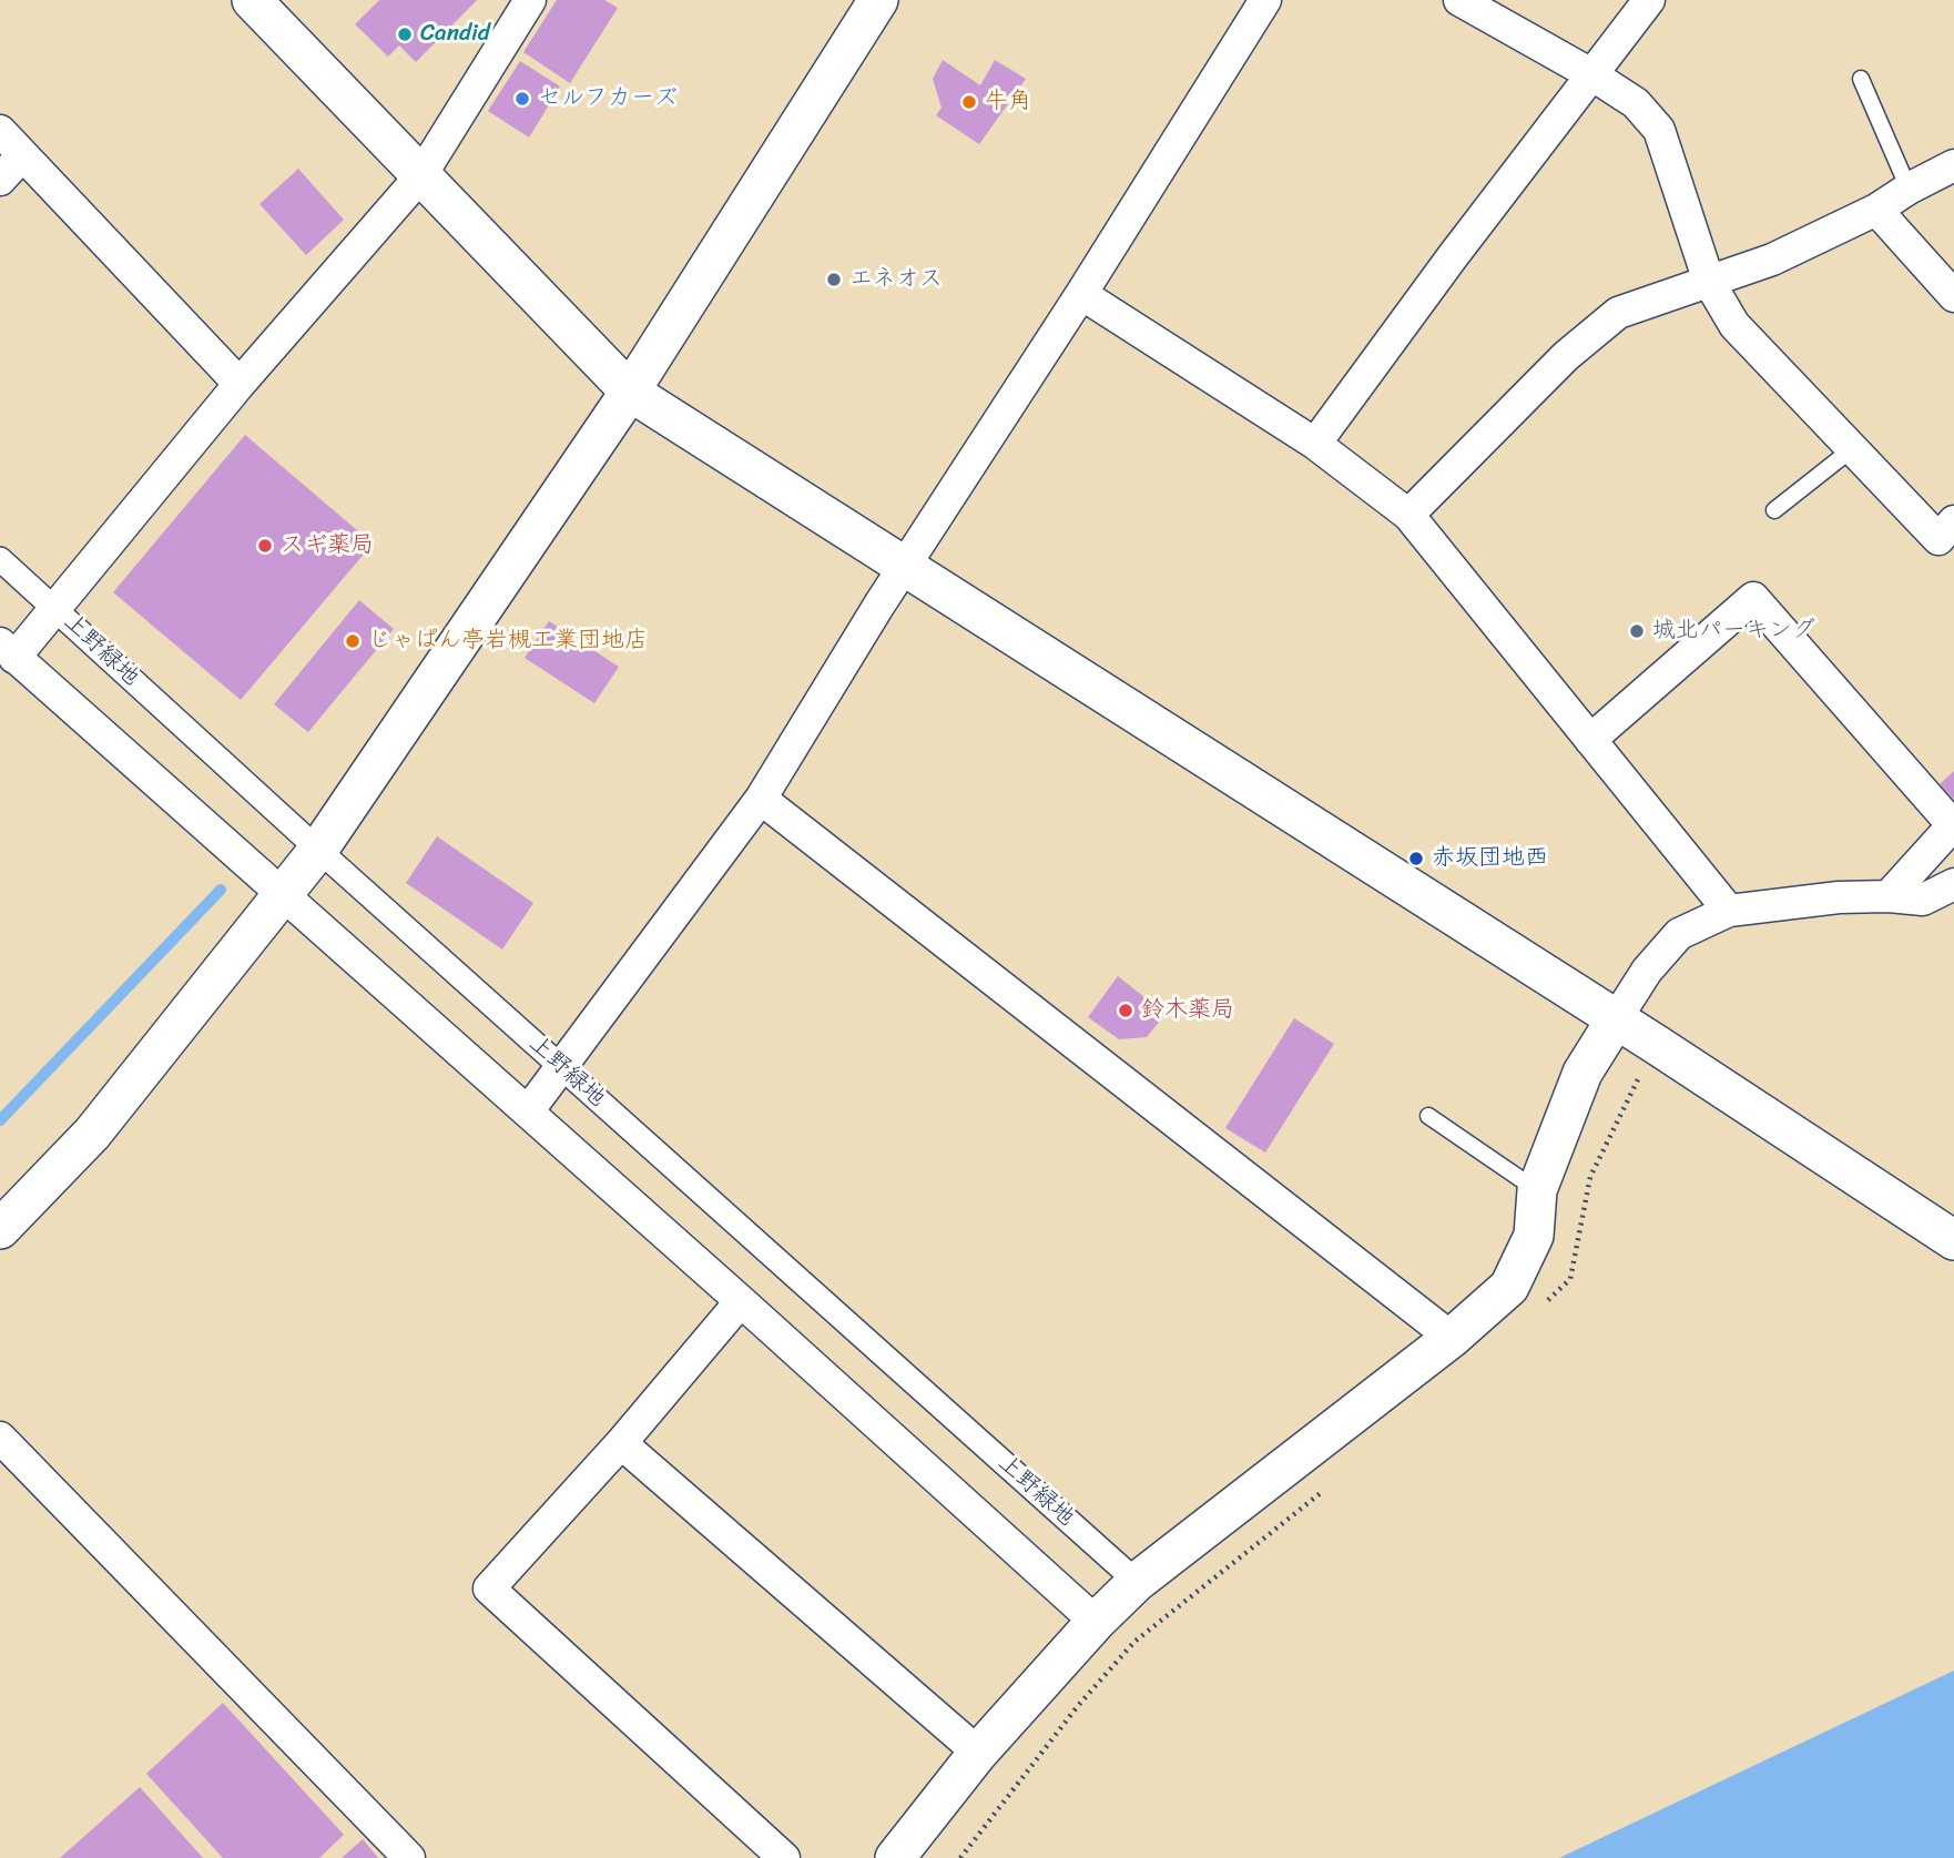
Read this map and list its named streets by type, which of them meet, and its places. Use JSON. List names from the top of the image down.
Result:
{
  "streets": {
    "street": ["上野緑地"]
  },
  "places": [
    "Candid",
    "セルフカーズ",
    "牛角",
    "エネオス",
    "スギ薬局",
    "城北パーキング",
    "じゃぱん亭岩槻工業団地店",
    "赤坂団地西",
    "鈴木薬局"
  ]
}
